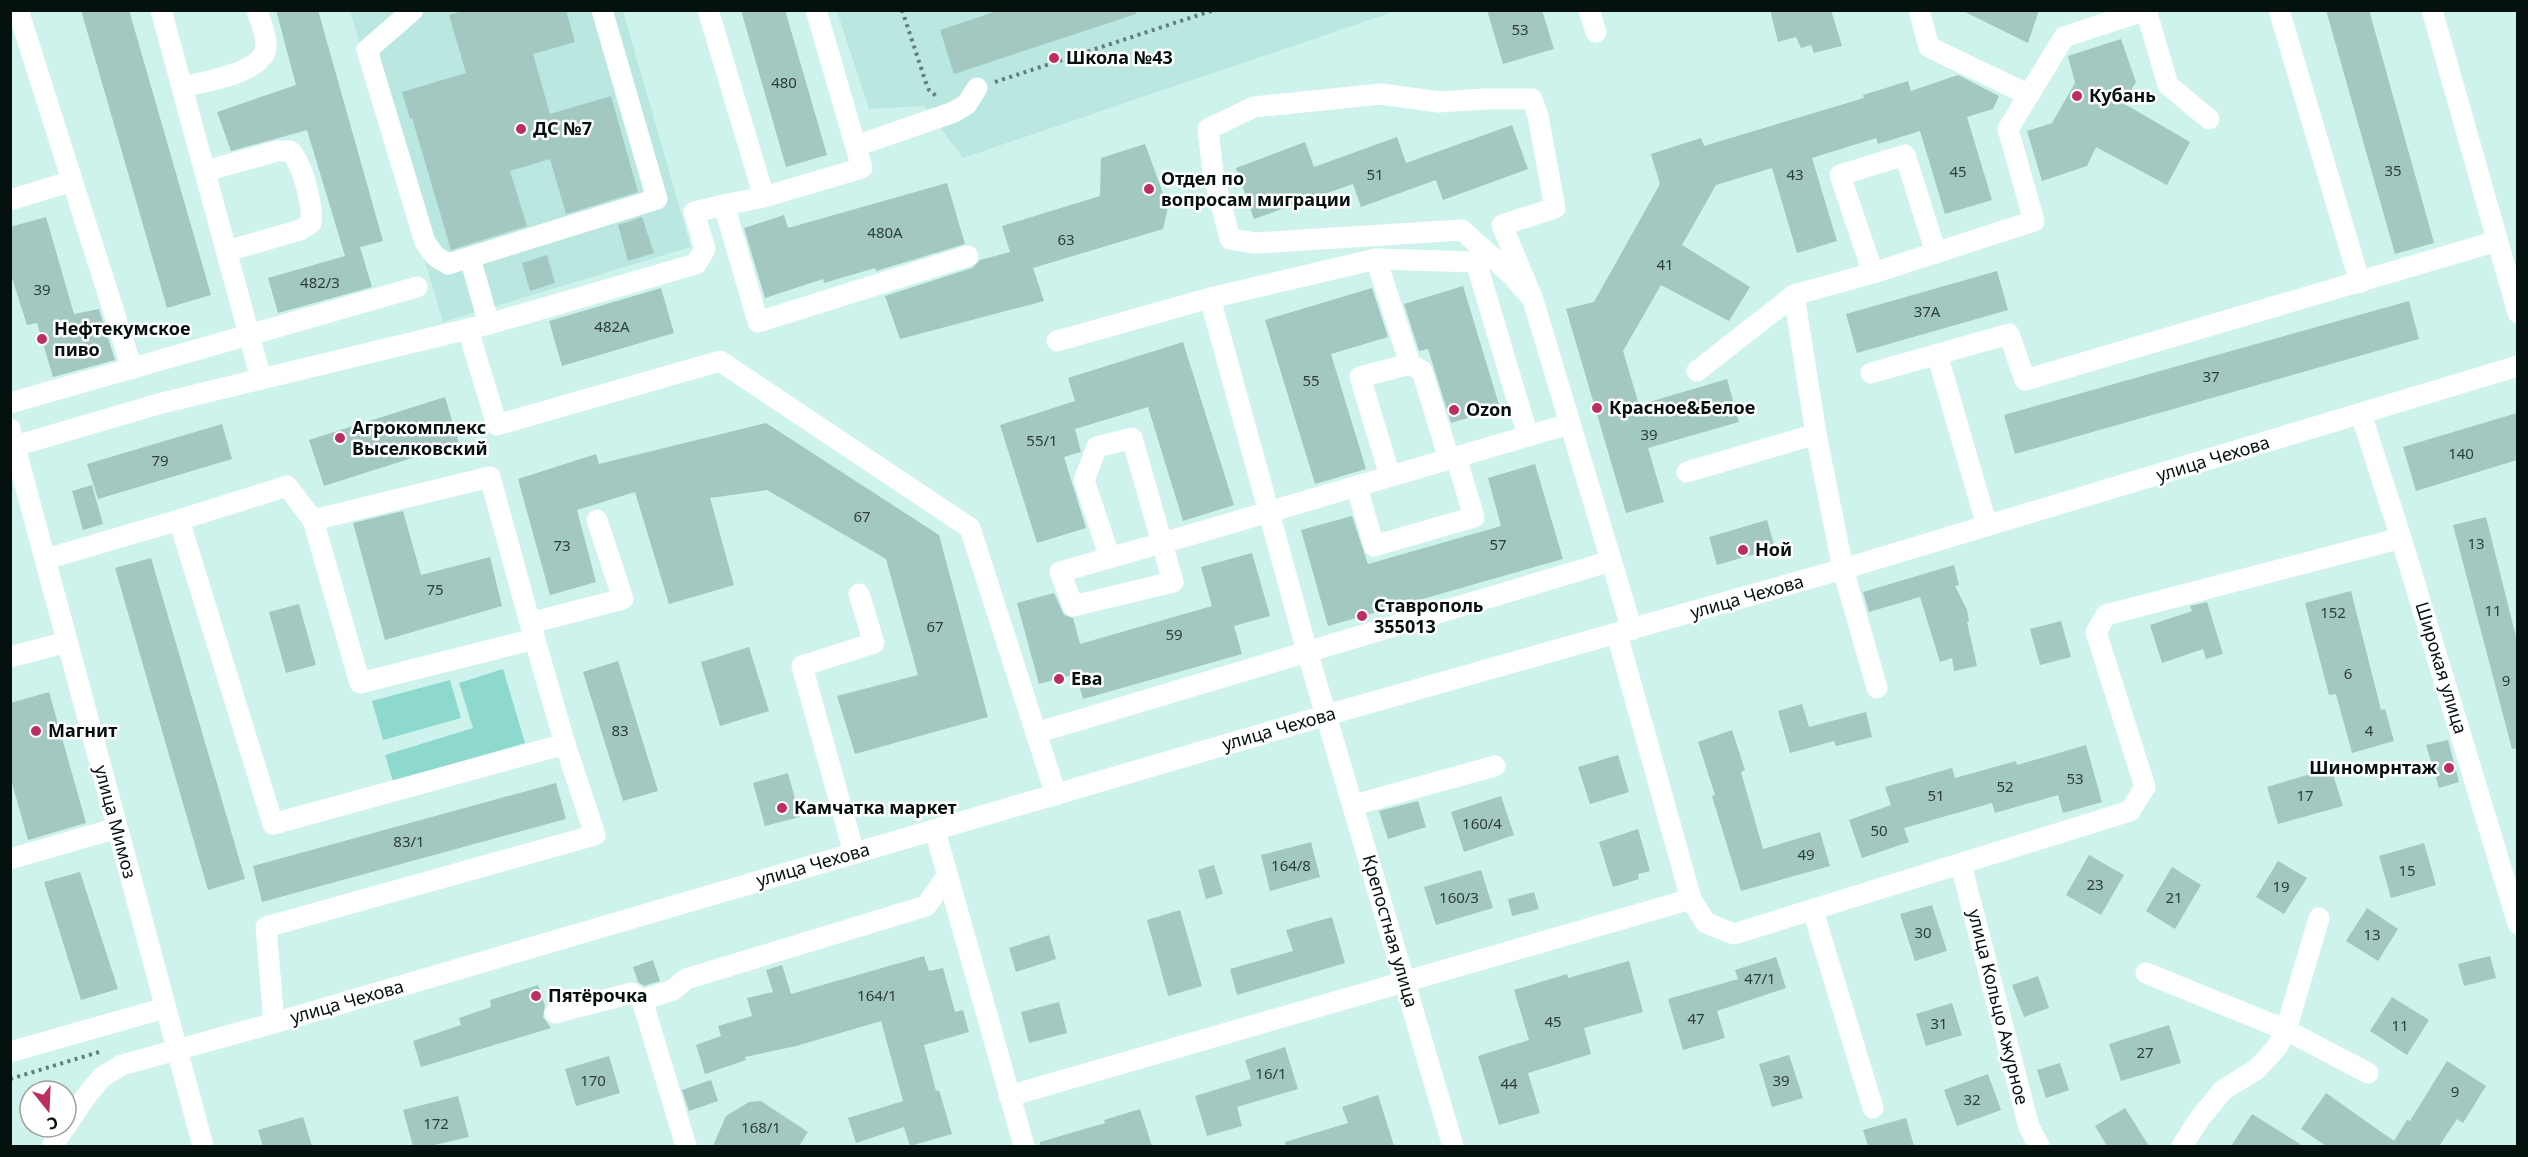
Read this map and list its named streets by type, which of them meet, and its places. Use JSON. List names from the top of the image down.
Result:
{
  "streets": {
    "street": [
      "улица Чехова",
      "Широкая улица",
      "улица Мимоз",
      "Крепостная улица",
      "улица Кольцо Ажурное"
    ]
  },
  "crossings": [
    ["улица Чехова", "Широкая улица"],
    ["улица Чехова", "улица Мимоз"],
    ["улица Чехова", "Крепостная улица"]
  ],
  "places": [
    "Школа №43",
    "Кубань",
    "ДС №7",
    "Отдел по вопросам миграции",
    "Нефтекумское пиво",
    "Красное&Белое",
    "Ozon",
    "Агрокомплекс Выселковский",
    "Ной",
    "Ставрополь 355013",
    "Ева",
    "Магнит",
    "Шиномрнтаж",
    "Камчатка маркет",
    "Пятёрочка"
  ],
  "house_numbers": [
    "53",
    "480",
    "35",
    "45",
    "51",
    "43",
    "480А",
    "63",
    "41",
    "482/3",
    "39",
    "37А",
    "482А",
    "37",
    "55",
    "39",
    "55/1",
    "140",
    "79",
    "67",
    "13",
    "57",
    "73",
    "75",
    "11",
    "152",
    "67",
    "59",
    "6",
    "9",
    "83",
    "4",
    "53",
    "52",
    "51",
    "17",
    "160/4",
    "50",
    "83/1",
    "49",
    "164/8",
    "15",
    "23",
    "19",
    "160/3",
    "21",
    "30",
    "13",
    "47/1",
    "164/1",
    "47",
    "45",
    "31",
    "11",
    "27",
    "16/1",
    "170",
    "39",
    "44",
    "9",
    "32",
    "172",
    "168/1"
  ],
  "north": "bottom"
}
